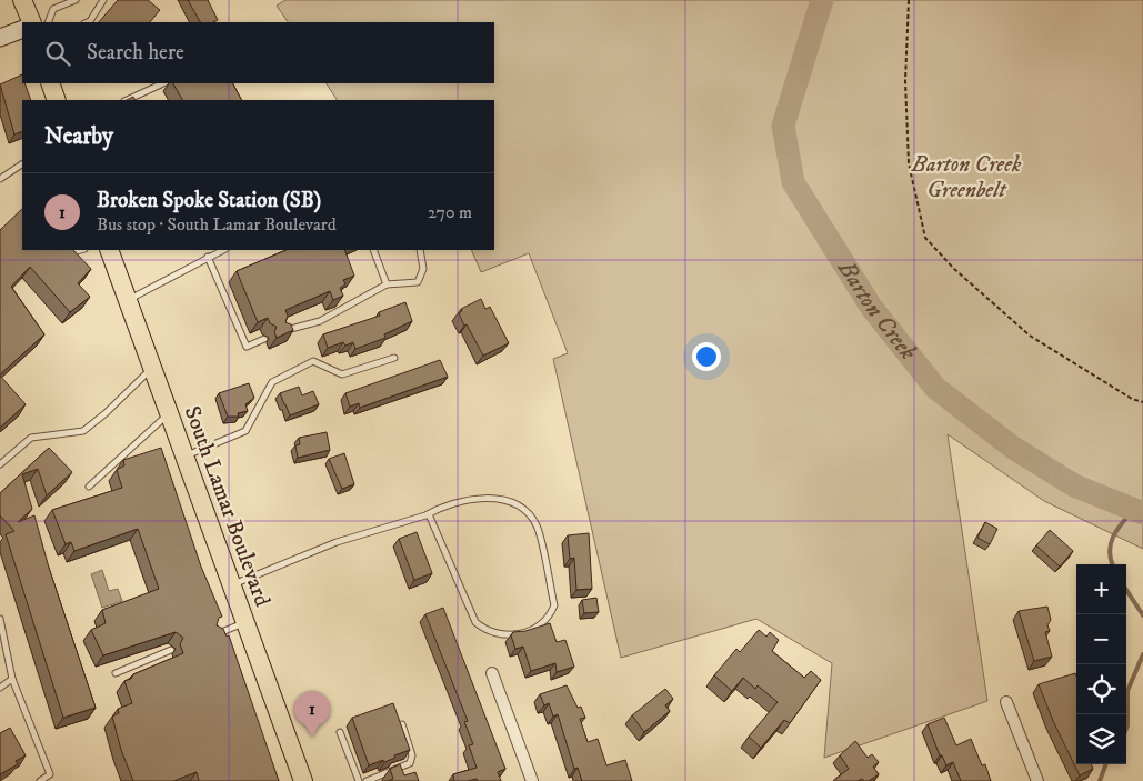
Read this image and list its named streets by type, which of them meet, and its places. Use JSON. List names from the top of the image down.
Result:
{
  "streets": {
    "main road": ["South Lamar Boulevard"]
  },
  "water": ["Barton Creek"],
  "parks": ["Barton Creek Greenbelt"],
  "page": {
    "search": "Search here",
    "heading": "Nearby",
    "list": [
      {
        "mark": "1",
        "name": "Broken Spoke Station (SB)",
        "note": "Bus stop · South Lamar Boulevard",
        "value": "270 m"
      }
    ],
    "map_buttons": ["+", "−"],
    "pins": "1"
  }
}
